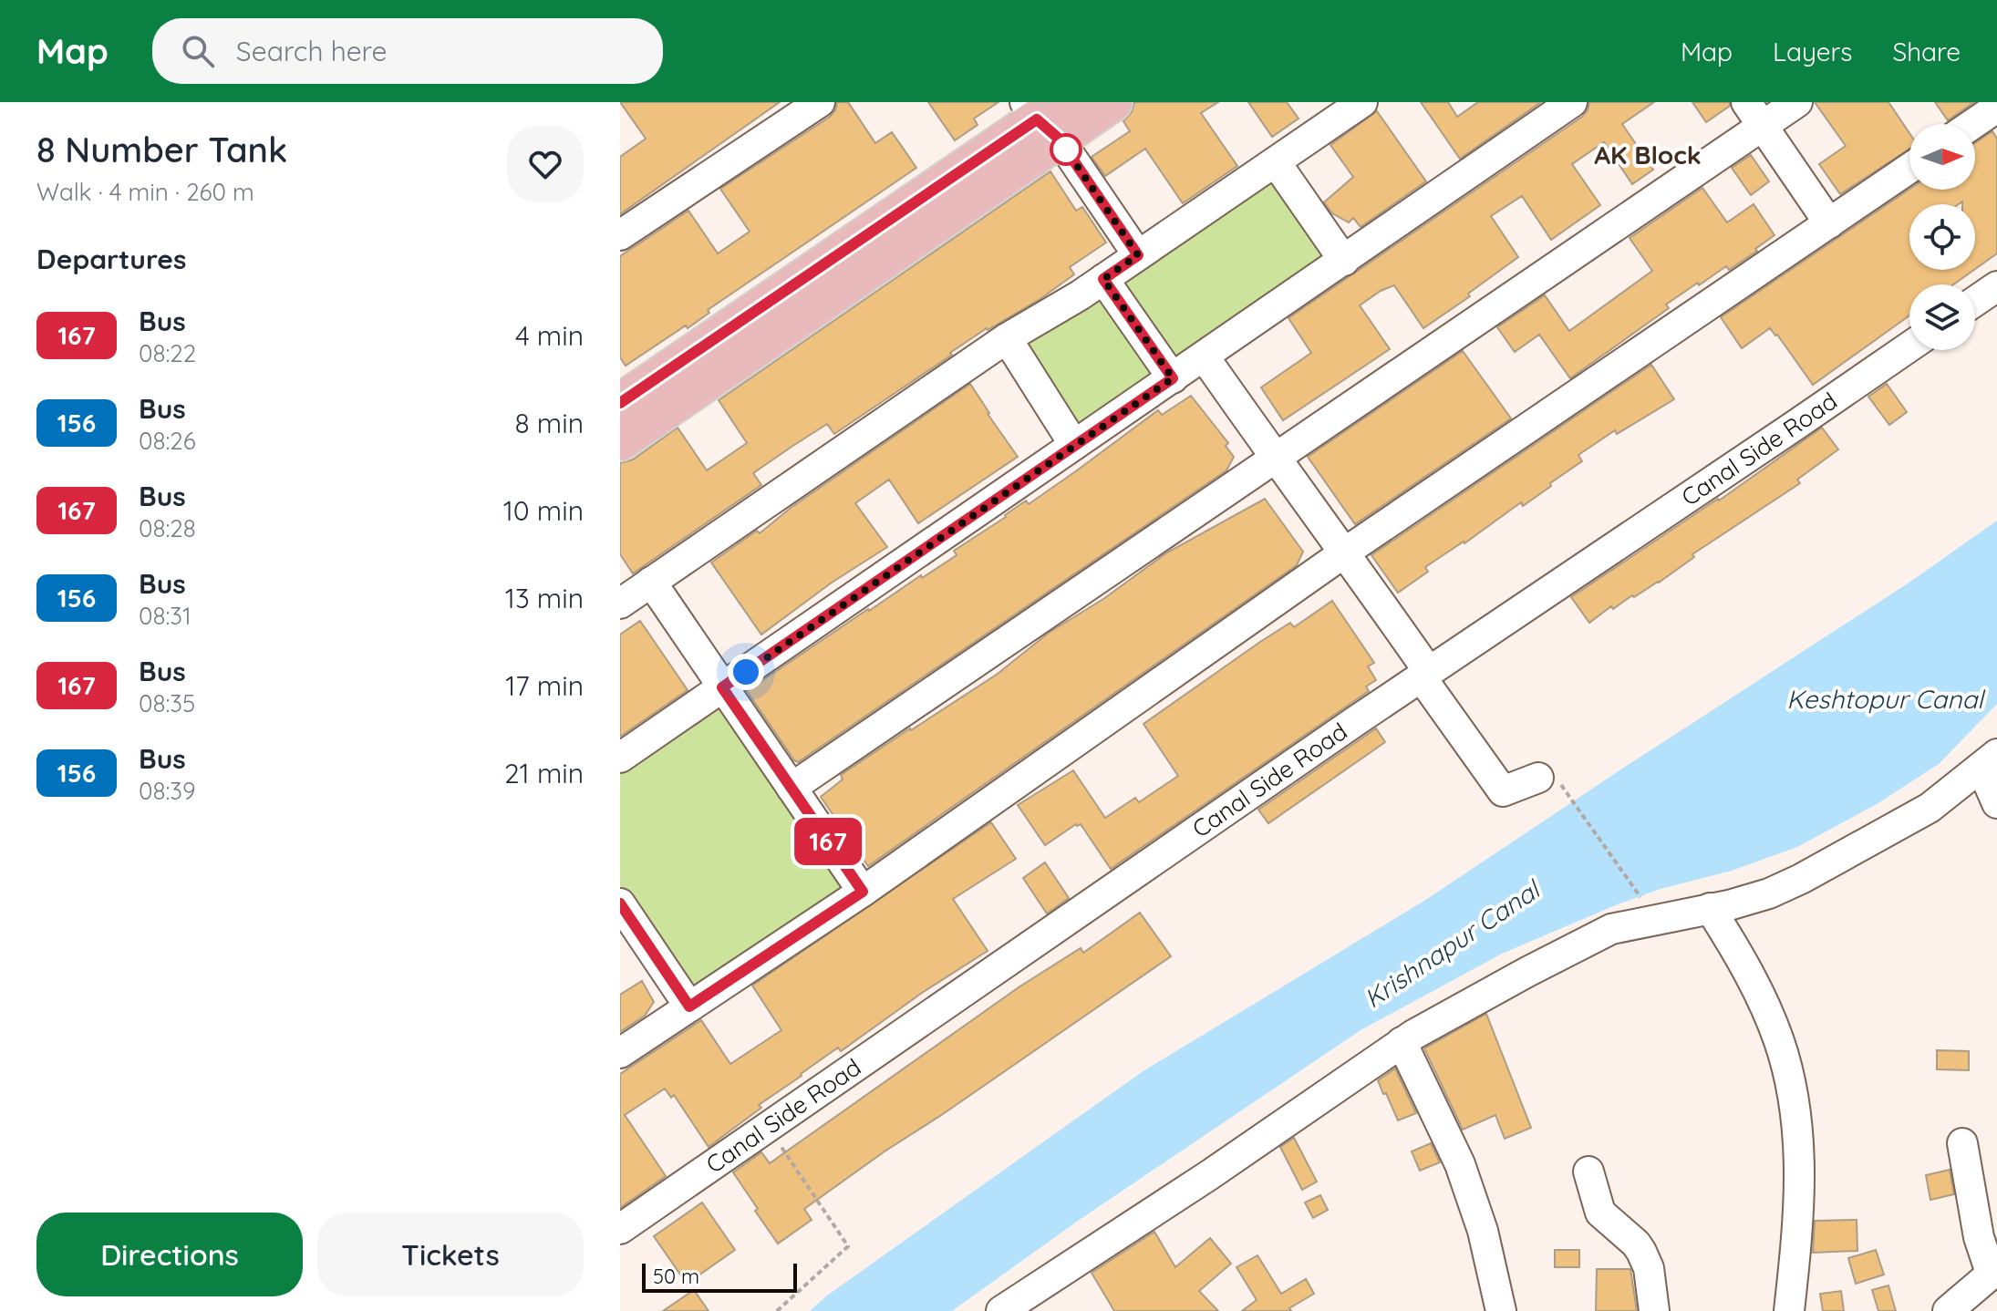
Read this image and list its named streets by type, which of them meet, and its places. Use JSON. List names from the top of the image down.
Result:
{
  "streets": {
    "street": ["Canal Side Road"]
  },
  "districts": ["AK Block"],
  "water": ["Keshtopur Canal", "Krishnapur Canal"],
  "lines": ["bus line 167"],
  "scale_bar": "50 m",
  "north": "right",
  "page": {
    "header": "Map",
    "search": "Search here",
    "nav": ["Map", "Layers", "Share"],
    "heading": [
      ["8 Number Tank", "Walk · 4 min · 260 m"],
      "Departures"
    ],
    "on_map": "167",
    "list": [
      {
        "mark": "167",
        "name": "Bus",
        "note": "08:22",
        "value": "4 min"
      },
      {
        "mark": "156",
        "name": "Bus",
        "note": "08:26",
        "value": "8 min"
      },
      {
        "mark": "167",
        "name": "Bus",
        "note": "08:28",
        "value": "10 min"
      },
      {
        "mark": "156",
        "name": "Bus",
        "note": "08:31",
        "value": "13 min"
      },
      {
        "mark": "167",
        "name": "Bus",
        "note": "08:35",
        "value": "17 min"
      },
      {
        "mark": "156",
        "name": "Bus",
        "note": "08:39",
        "value": "21 min"
      }
    ],
    "buttons": ["Directions", "Tickets"],
    "scale": "50 m"
  }
}
